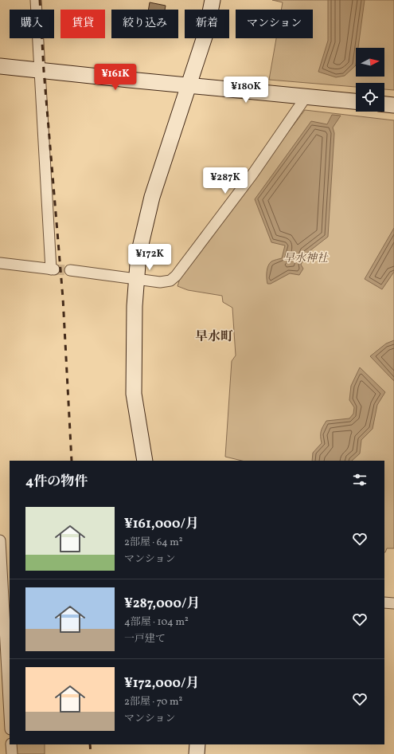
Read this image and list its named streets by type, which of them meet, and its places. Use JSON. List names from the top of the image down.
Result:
{
  "districts": ["早水町"],
  "parks": ["早水神社"],
  "north": "right",
  "page": {
    "chip": [
      "購入",
      "賃貸",
      "絞り込み",
      "新着",
      "マンション"
    ],
    "price": [
      "¥161K",
      "¥180K",
      "¥287K",
      "¥172K"
    ],
    "heading": "4件の物件",
    "list": [
      {
        "name": "¥161,000/月",
        "note": "2部屋 · 64 m² · マンション"
      },
      {
        "name": "¥287,000/月",
        "note": "4部屋 · 104 m² · 一戸建て"
      },
      {
        "name": "¥172,000/月",
        "note": "2部屋 · 70 m² · マンション"
      }
    ]
  }
}
